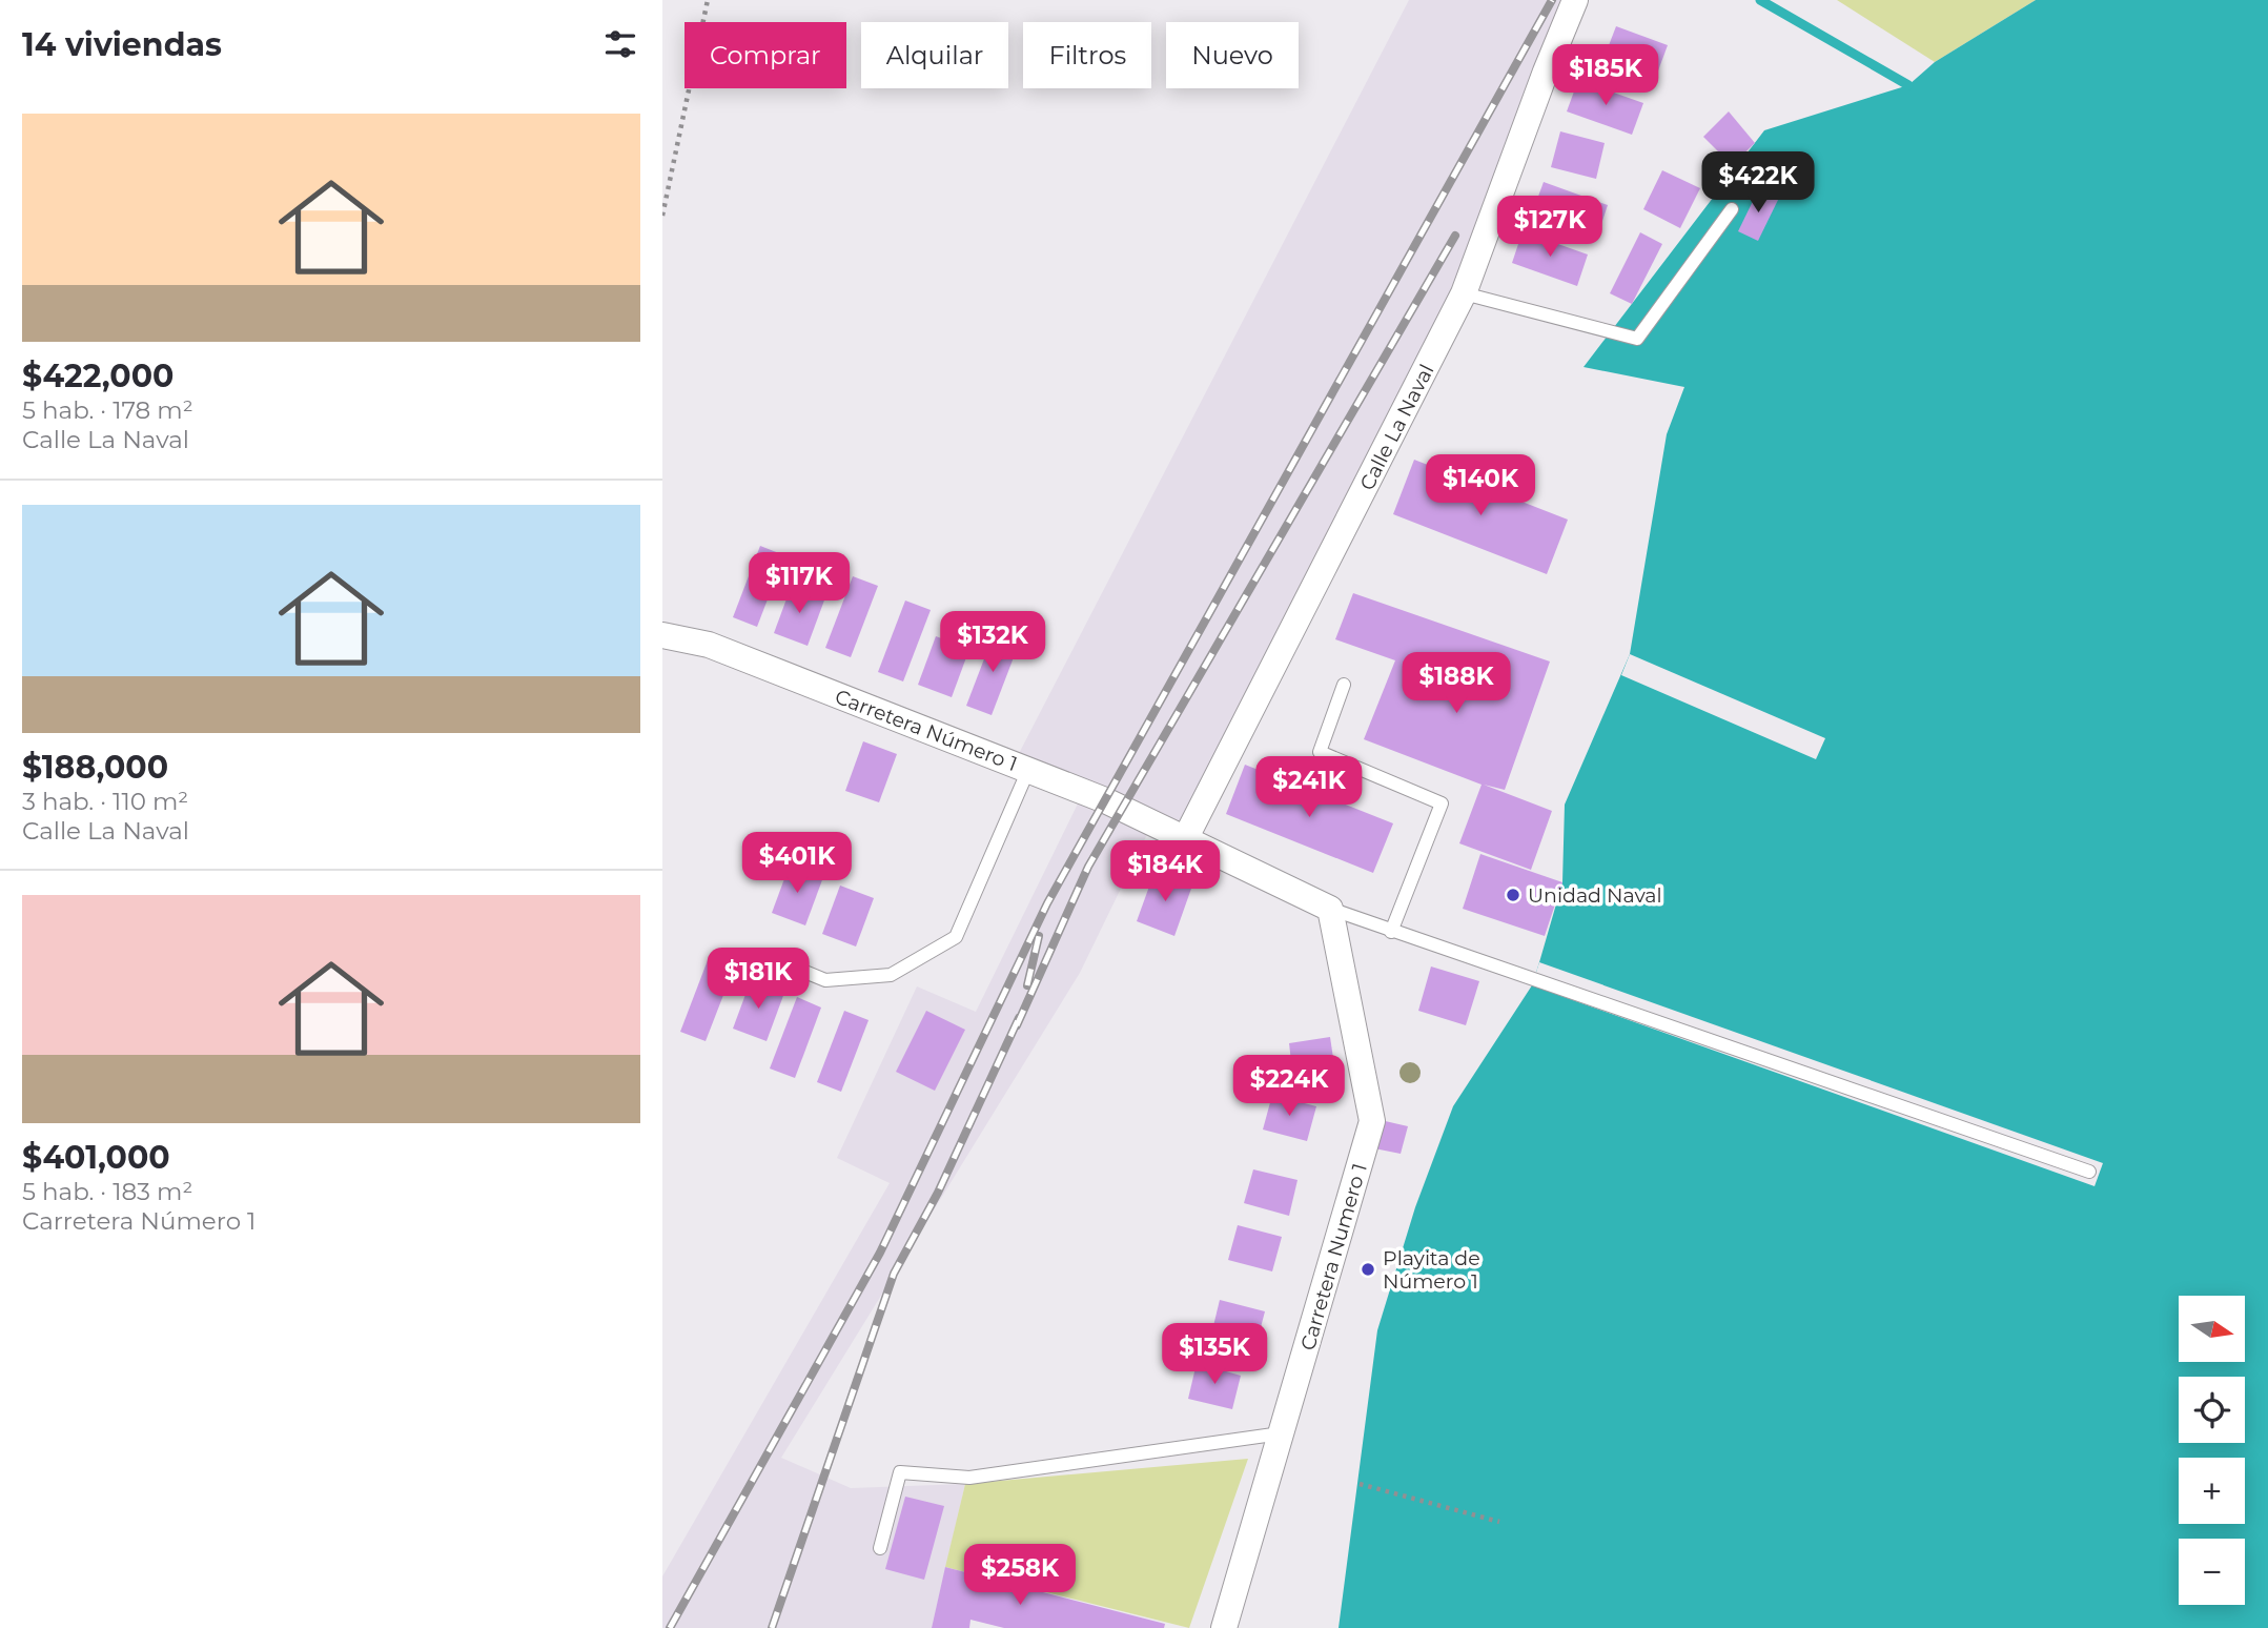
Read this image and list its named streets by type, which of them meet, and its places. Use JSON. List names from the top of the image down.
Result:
{
  "streets": {
    "street": ["Calle La Naval", "Carretera Número 1", "Carretera Numero 1"]
  },
  "crossings": [
    ["Calle La Naval", "Carretera Número 1"]
  ],
  "places": ["Unidad Naval", "Playita de Número 1"],
  "north": "right",
  "page": {
    "heading": "14 viviendas",
    "chip": [
      "Comprar",
      "Alquilar",
      "Filtros",
      "Nuevo"
    ],
    "price": [
      "$185K",
      "$422K",
      "$127K",
      "$140K",
      "$117K",
      "$132K",
      "$188K",
      "$241K",
      "$401K",
      "$184K",
      "$181K",
      "$224K",
      "$135K",
      "$258K"
    ],
    "list": [
      {
        "name": "$422,000",
        "note": "5 hab. · 178 m² · Calle La Naval"
      },
      {
        "name": "$188,000",
        "note": "3 hab. · 110 m² · Calle La Naval"
      },
      {
        "name": "$401,000",
        "note": "5 hab. · 183 m² · Carretera Número 1"
      }
    ],
    "map_buttons": ["+", "−"]
  }
}
